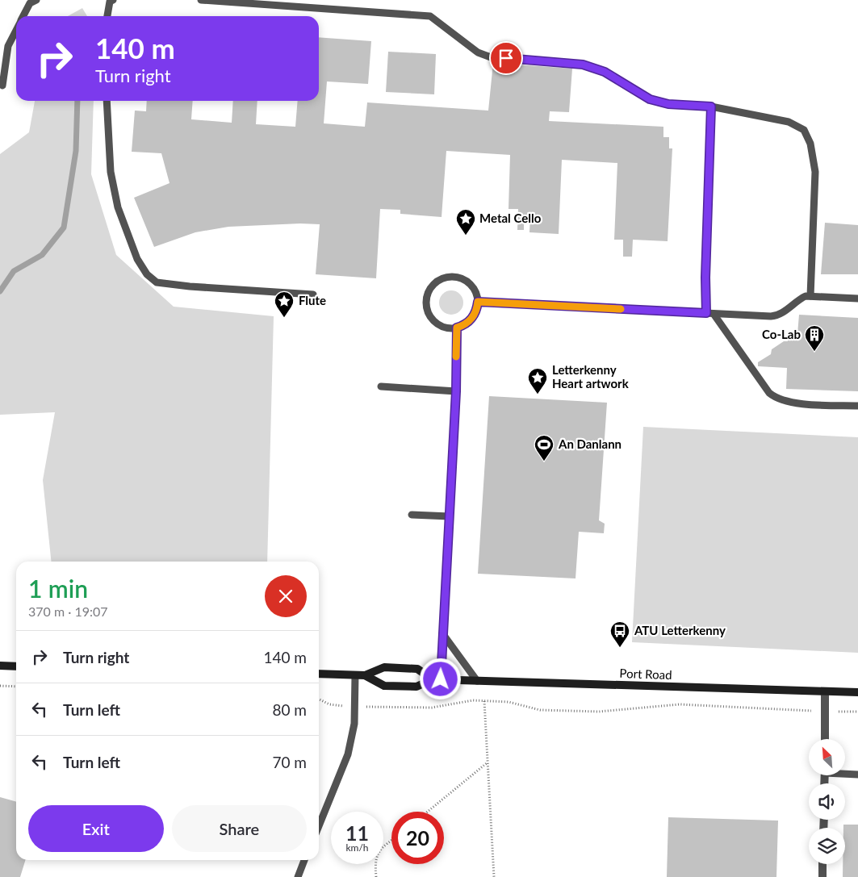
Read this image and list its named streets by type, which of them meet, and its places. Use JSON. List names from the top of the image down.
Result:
{
  "streets": {
    "main road": ["Port Road"]
  },
  "places": {
    "place": ["Metal Cello", "Flute", "Letterkenny Heart artwork"],
    "building": ["Co-Lab"],
    "sports": ["An Danlann"],
    "bus stop": ["ATU Letterkenny"]
  },
  "north": "top left",
  "page": {
    "turn": ["140 m", "Turn right"],
    "heading": ["1 min", "370 m · 19:07"],
    "list": [
      {
        "name": "Turn right",
        "value": "140 m"
      },
      {
        "name": "Turn left",
        "value": "80 m"
      },
      {
        "name": "Turn left",
        "value": "70 m"
      }
    ],
    "buttons": ["Exit", "Share"],
    "speed": "11 km/h",
    "limit": "20"
  }
}
